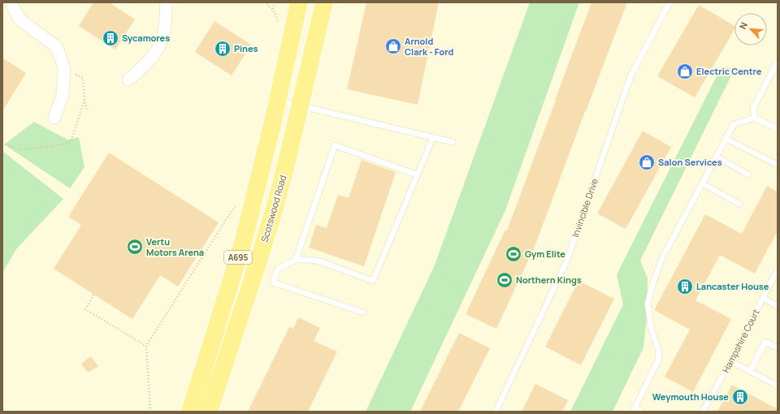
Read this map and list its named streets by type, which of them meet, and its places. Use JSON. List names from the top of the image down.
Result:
{
  "streets": {
    "main road": ["Scotswood Road", "A695"],
    "lane": ["Invincible Drive", "Hampshire Court"]
  },
  "places": {
    "building": [
      "Sycamores",
      "Pines",
      "Lancaster House",
      "Weymouth House"
    ],
    "shop": ["Arnold Clark - Ford", "Electric Centre", "Salon Services"],
    "sports": ["Vertu Motors Arena", "Gym Elite", "Northern Kings"]
  },
  "north": "top left"
}
